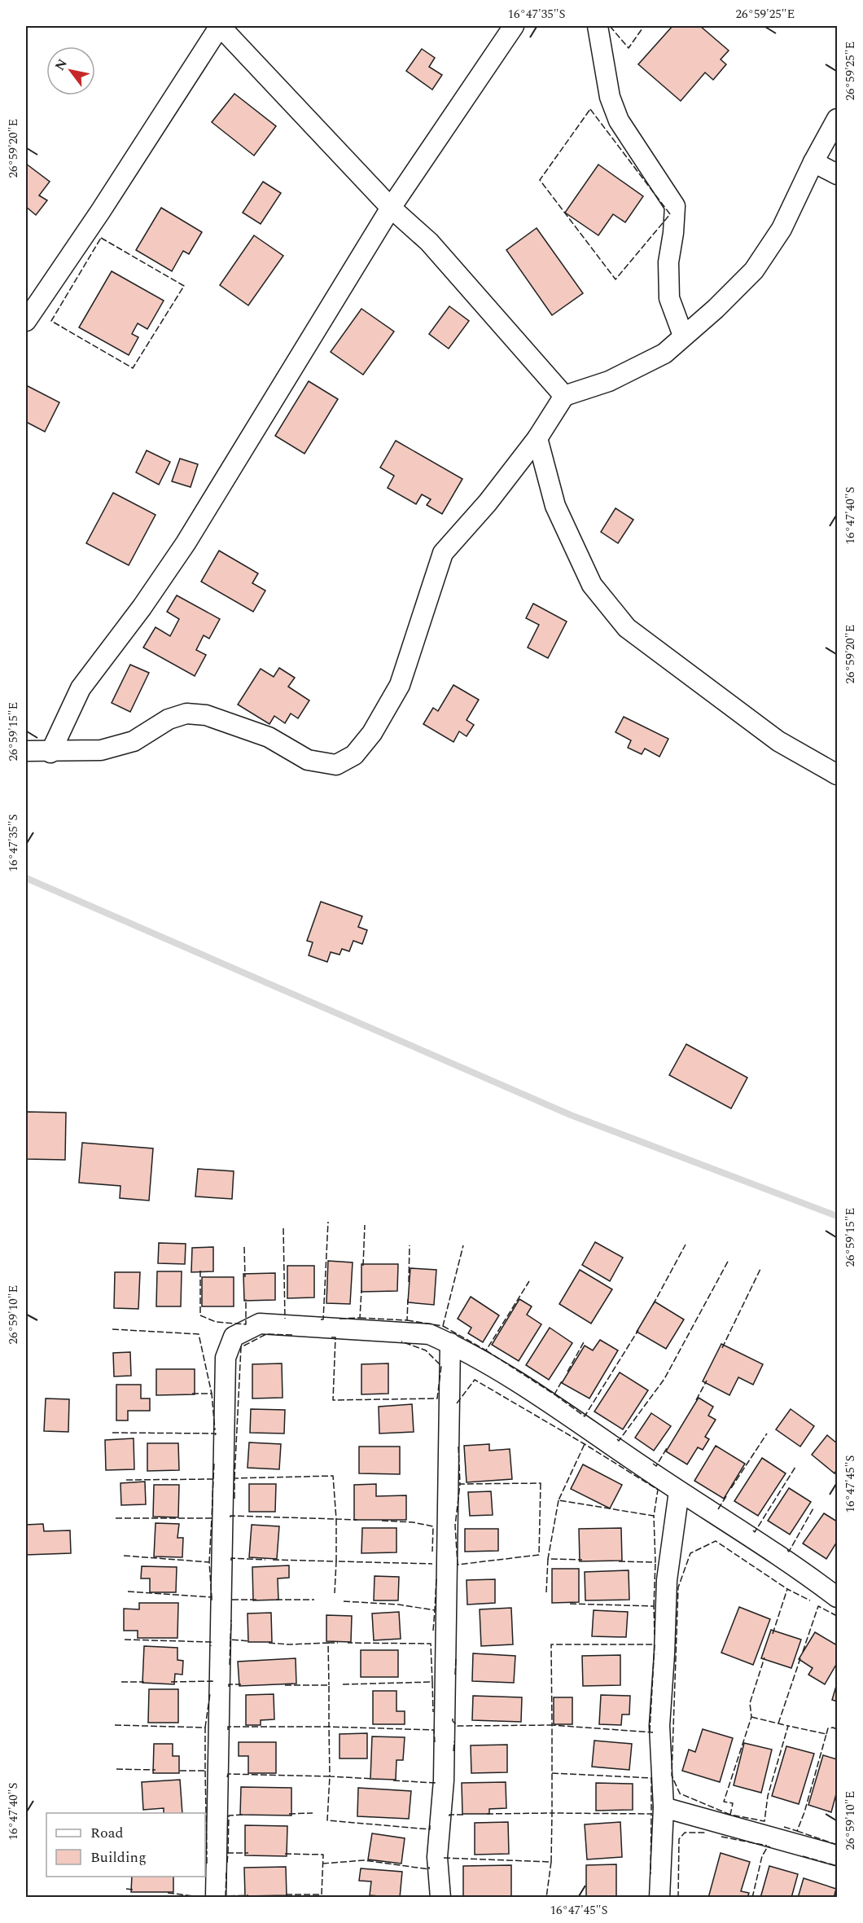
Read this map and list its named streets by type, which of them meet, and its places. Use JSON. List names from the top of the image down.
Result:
{
  "legend": ["Road", "Building"],
  "north": "top left",
  "coordinates": [
    "16°47'35\"S",
    "26°59'25\"E",
    "26°59'20\"E",
    "16°47'40\"S",
    "26°59'15\"E",
    "26°59'10\"E",
    "16°47'45\"S"
  ]
}
